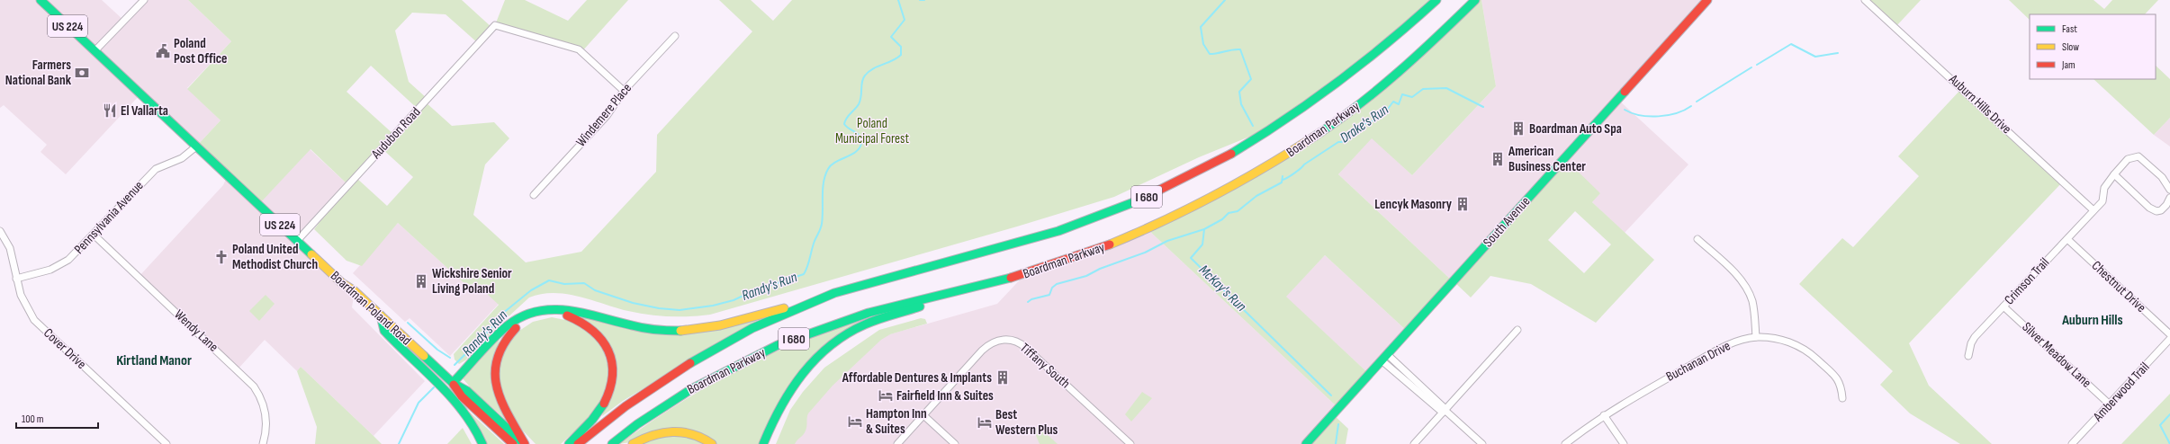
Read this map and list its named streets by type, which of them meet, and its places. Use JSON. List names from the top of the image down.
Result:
{
  "streets": {
    "main road": [
      "US 224",
      "Boardman Parkway",
      "I 680",
      "South Avenue",
      "Boardman Poland Road"
    ],
    "street": [
      "Auburn Hills Drive",
      "Windemere Place",
      "Audubon Road",
      "Pennsylvania Avenue",
      "Crimson Trail",
      "Chestnut Drive",
      "Wendy Lane",
      "Cover Drive",
      "Silver Meadow Lane",
      "Buchanan Drive",
      "Tiffany South",
      "Amberwood Trail"
    ]
  },
  "crossings": [
    ["US 224", "Boardman Poland Road"],
    ["Auburn Hills Drive", "Crimson Trail"],
    ["Windemere Place", "Audubon Road"],
    ["Audubon Road", "Boardman Poland Road"],
    ["Pennsylvania Avenue", "Boardman Poland Road"],
    ["Pennsylvania Avenue", "Wendy Lane"],
    ["Pennsylvania Avenue", "Cover Drive"],
    ["Crimson Trail", "Chestnut Drive"],
    ["Crimson Trail", "Silver Meadow Lane"],
    ["Silver Meadow Lane", "Amberwood Trail"]
  ],
  "districts": ["Auburn Hills", "Kirtland Manor"],
  "water": ["Drake's Run", "Randy's Run", "McKay's Run"],
  "parks": ["Poland Municipal Forest"],
  "places": {
    "public building": ["Poland Post Office"],
    "bank": ["Farmers National Bank"],
    "restaurant": ["El Vallarta"],
    "building": [
      "Boardman Auto Spa",
      "American Business Center",
      "Lencyk Masonry",
      "Wickshire Senior Living Poland",
      "Affordable Dentures & Implants"
    ],
    "church": ["Poland United Methodist Church"],
    "hotel": ["Fairfield Inn & Suites", "Hampton Inn & Suites", "Best Western Plus"]
  },
  "legend": ["Fast", "Slow", "Jam"],
  "scale_bar": "100 m"
}
